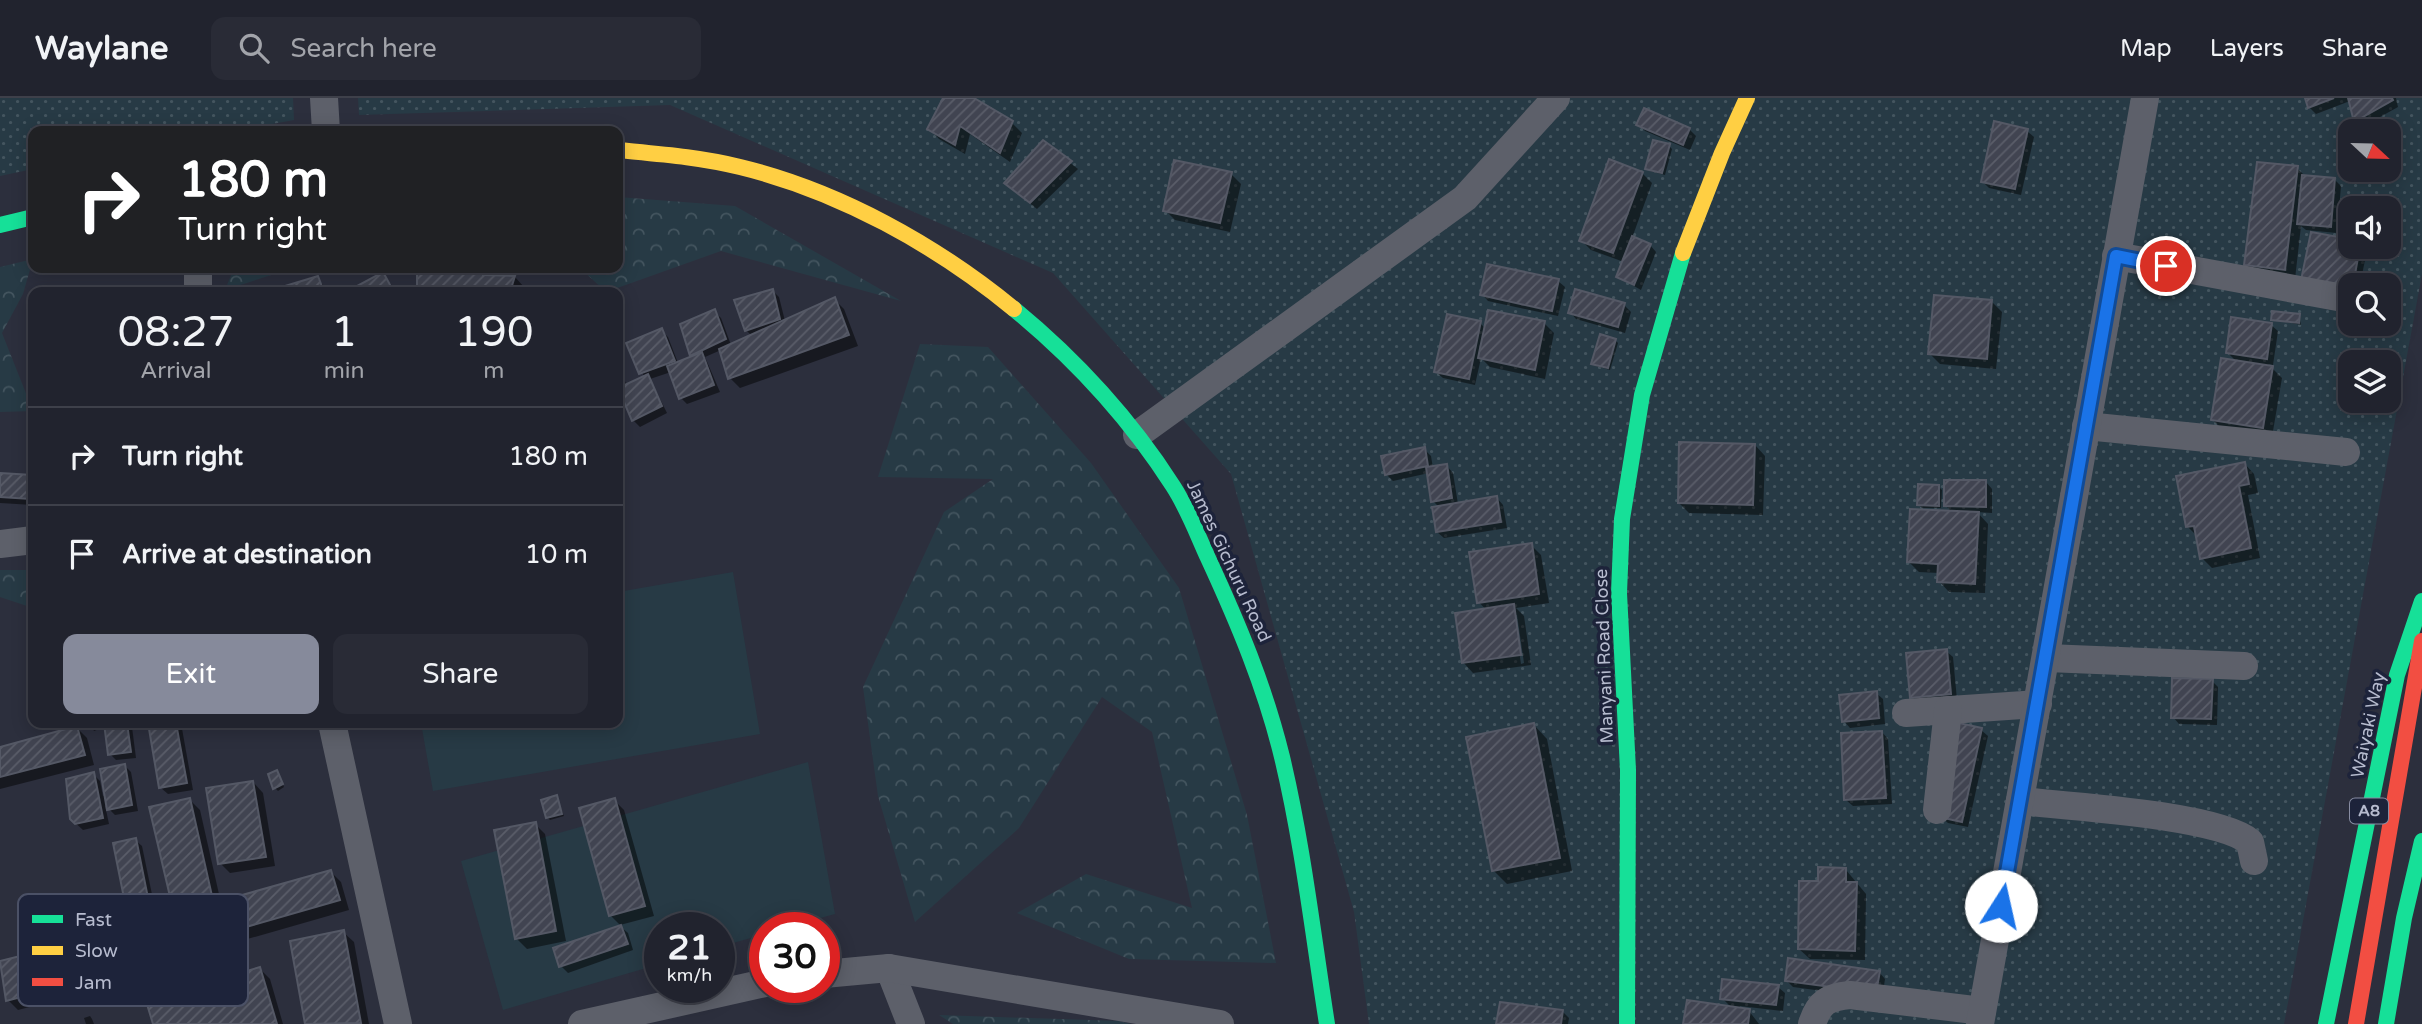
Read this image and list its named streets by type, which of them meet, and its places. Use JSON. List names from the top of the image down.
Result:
{
  "streets": {
    "main road": [
      "James Gichuru Road",
      "Manyani Road Close",
      "Waiyaki Way",
      "A8"
    ]
  },
  "legend": ["Fast", "Slow", "Jam"],
  "north": "right",
  "page": {
    "header": "Waylane",
    "search": "Search here",
    "nav": ["Map", "Layers", "Share"],
    "turn": ["180 m", "Turn right"],
    "eta": [
      "08:27",
      "Arrival",
      "1",
      "min",
      "190",
      "m"
    ],
    "list": [
      {
        "name": "Turn right",
        "value": "180 m"
      },
      {
        "name": "Arrive at destination",
        "value": "10 m"
      }
    ],
    "buttons": ["Exit", "Share"],
    "speed": "21 km/h",
    "limit": "30"
  }
}
